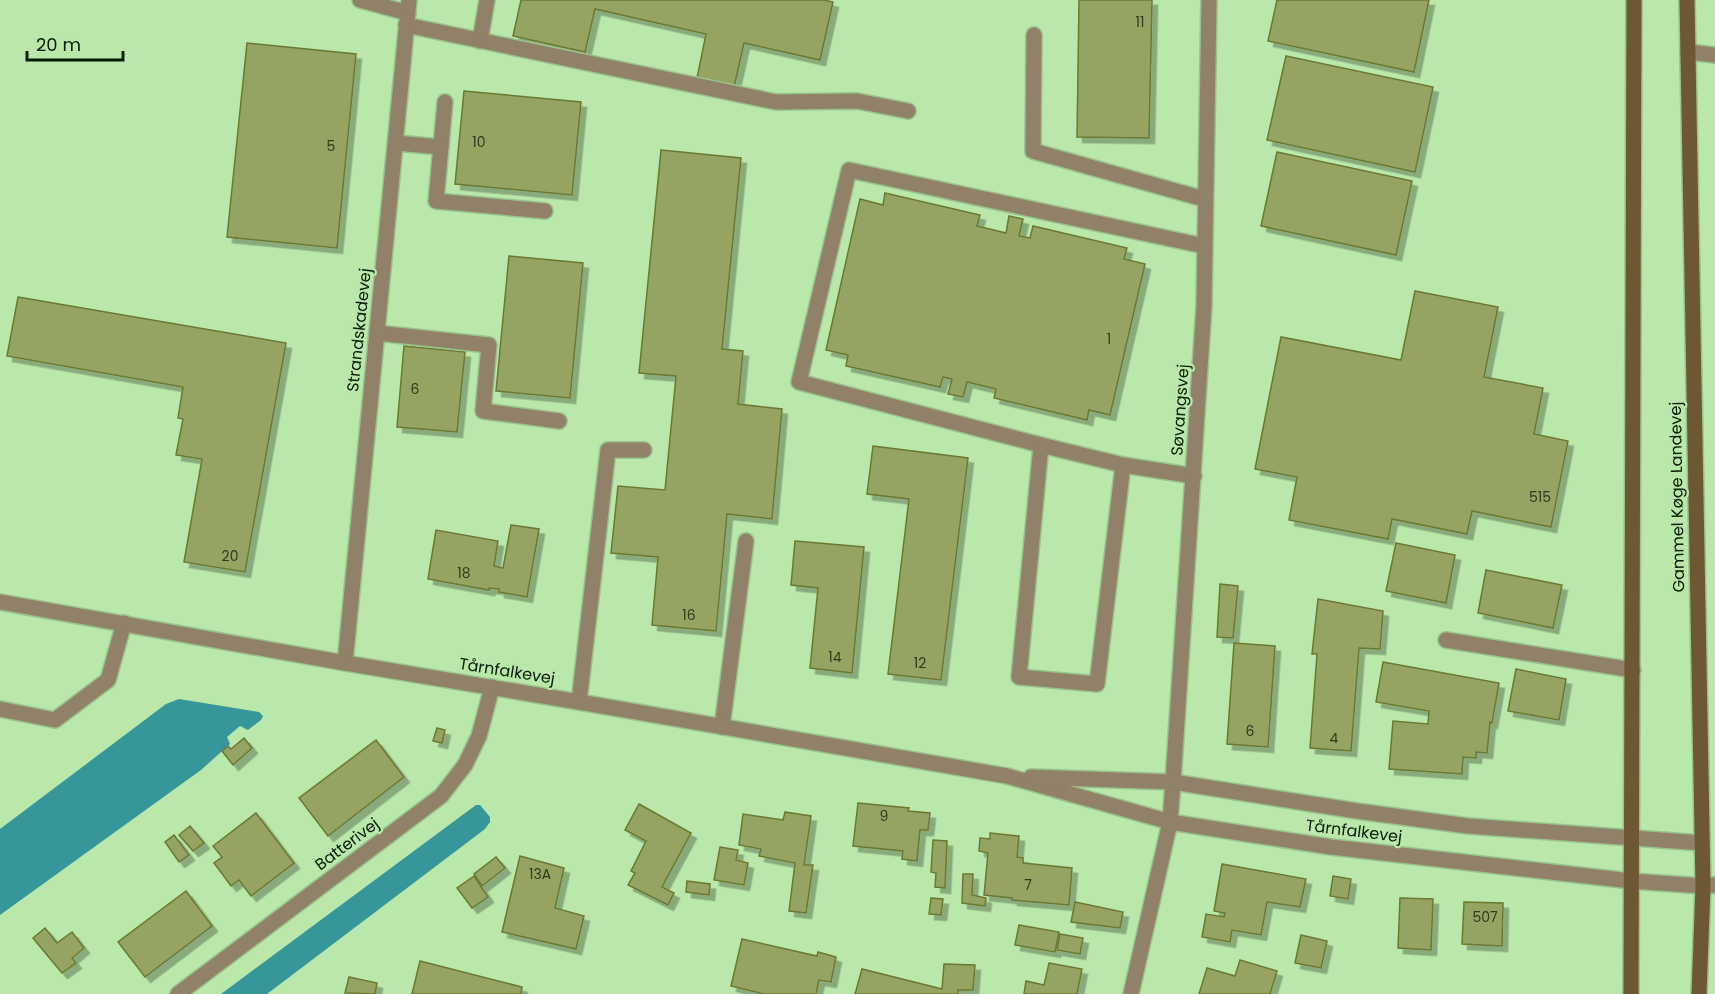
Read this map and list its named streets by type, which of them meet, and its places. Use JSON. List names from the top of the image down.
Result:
{
  "streets": {
    "main road": ["Gammel Køge Landevej"],
    "street": [
      "Strandskadevej",
      "Søvangsvej",
      "Tårnfalkevej",
      "Batterivej"
    ]
  },
  "crossings": [
    ["Strandskadevej", "Tårnfalkevej"],
    ["Søvangsvej", "Tårnfalkevej"],
    ["Gammel Køge Landevej", "Tårnfalkevej"],
    ["Tårnfalkevej", "Batterivej"]
  ],
  "house_numbers": [
    "11",
    "10",
    "5",
    "1",
    "6",
    "515",
    "20",
    "18",
    "16",
    "14",
    "12",
    "6",
    "4",
    "9",
    "13A",
    "7",
    "507"
  ],
  "scale_bar": "20 m"
}
